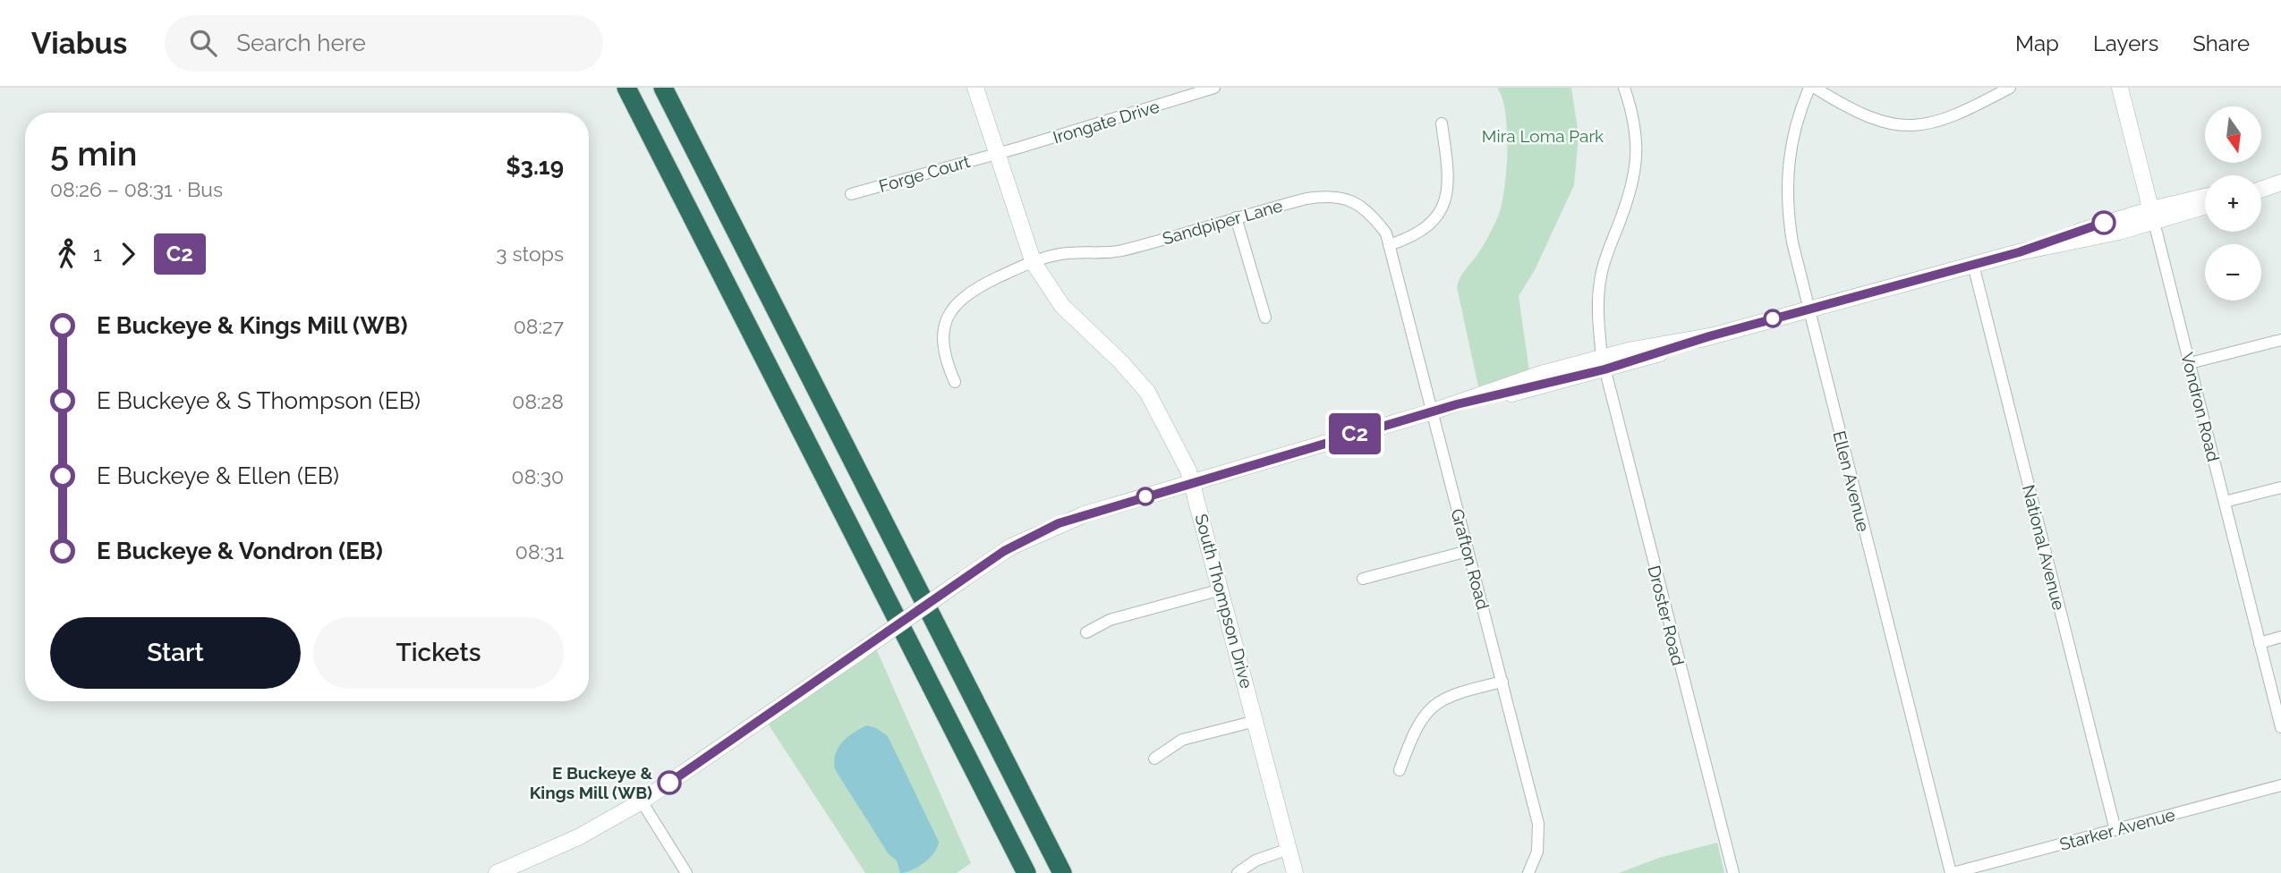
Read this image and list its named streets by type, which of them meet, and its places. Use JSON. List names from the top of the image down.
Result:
{
  "streets": {
    "main road": ["Vondron Road", "South Thompson Drive"],
    "street": [
      "Irongate Drive",
      "Forge Court",
      "Sandpiper Lane",
      "Ellen Avenue",
      "National Avenue",
      "Grafton Road",
      "Droster Road",
      "Starker Avenue"
    ]
  },
  "crossings": [
    ["Irongate Drive", "Forge Court"],
    ["Irongate Drive", "South Thompson Drive"],
    ["Forge Court", "South Thompson Drive"],
    ["Sandpiper Lane", "Grafton Road"],
    ["Sandpiper Lane", "South Thompson Drive"],
    ["Ellen Avenue", "Starker Avenue"],
    ["National Avenue", "Starker Avenue"]
  ],
  "parks": ["Mira Loma Park"],
  "places": ["E Buckeye & Kings Mill (WB)"],
  "lines": ["bus line C2"],
  "north": "bottom",
  "page": {
    "header": "Viabus",
    "search": "Search here",
    "nav": ["Map", "Layers", "Share"],
    "on_map": "C2",
    "map_buttons": ["+", "−"],
    "heading": ["5 min", "08:26 – 08:31 · Bus", "$3.19"],
    "legs": ["1", "C2", "3 stops"],
    "list": [
      {
        "name": "E Buckeye & Kings Mill (WB)",
        "value": "08:27"
      },
      {
        "name": "E Buckeye & S Thompson (EB)",
        "value": "08:28"
      },
      {
        "name": "E Buckeye & Ellen (EB)",
        "value": "08:30"
      },
      {
        "name": "E Buckeye & Vondron (EB)",
        "value": "08:31"
      }
    ],
    "buttons": ["Start", "Tickets"]
  }
}
